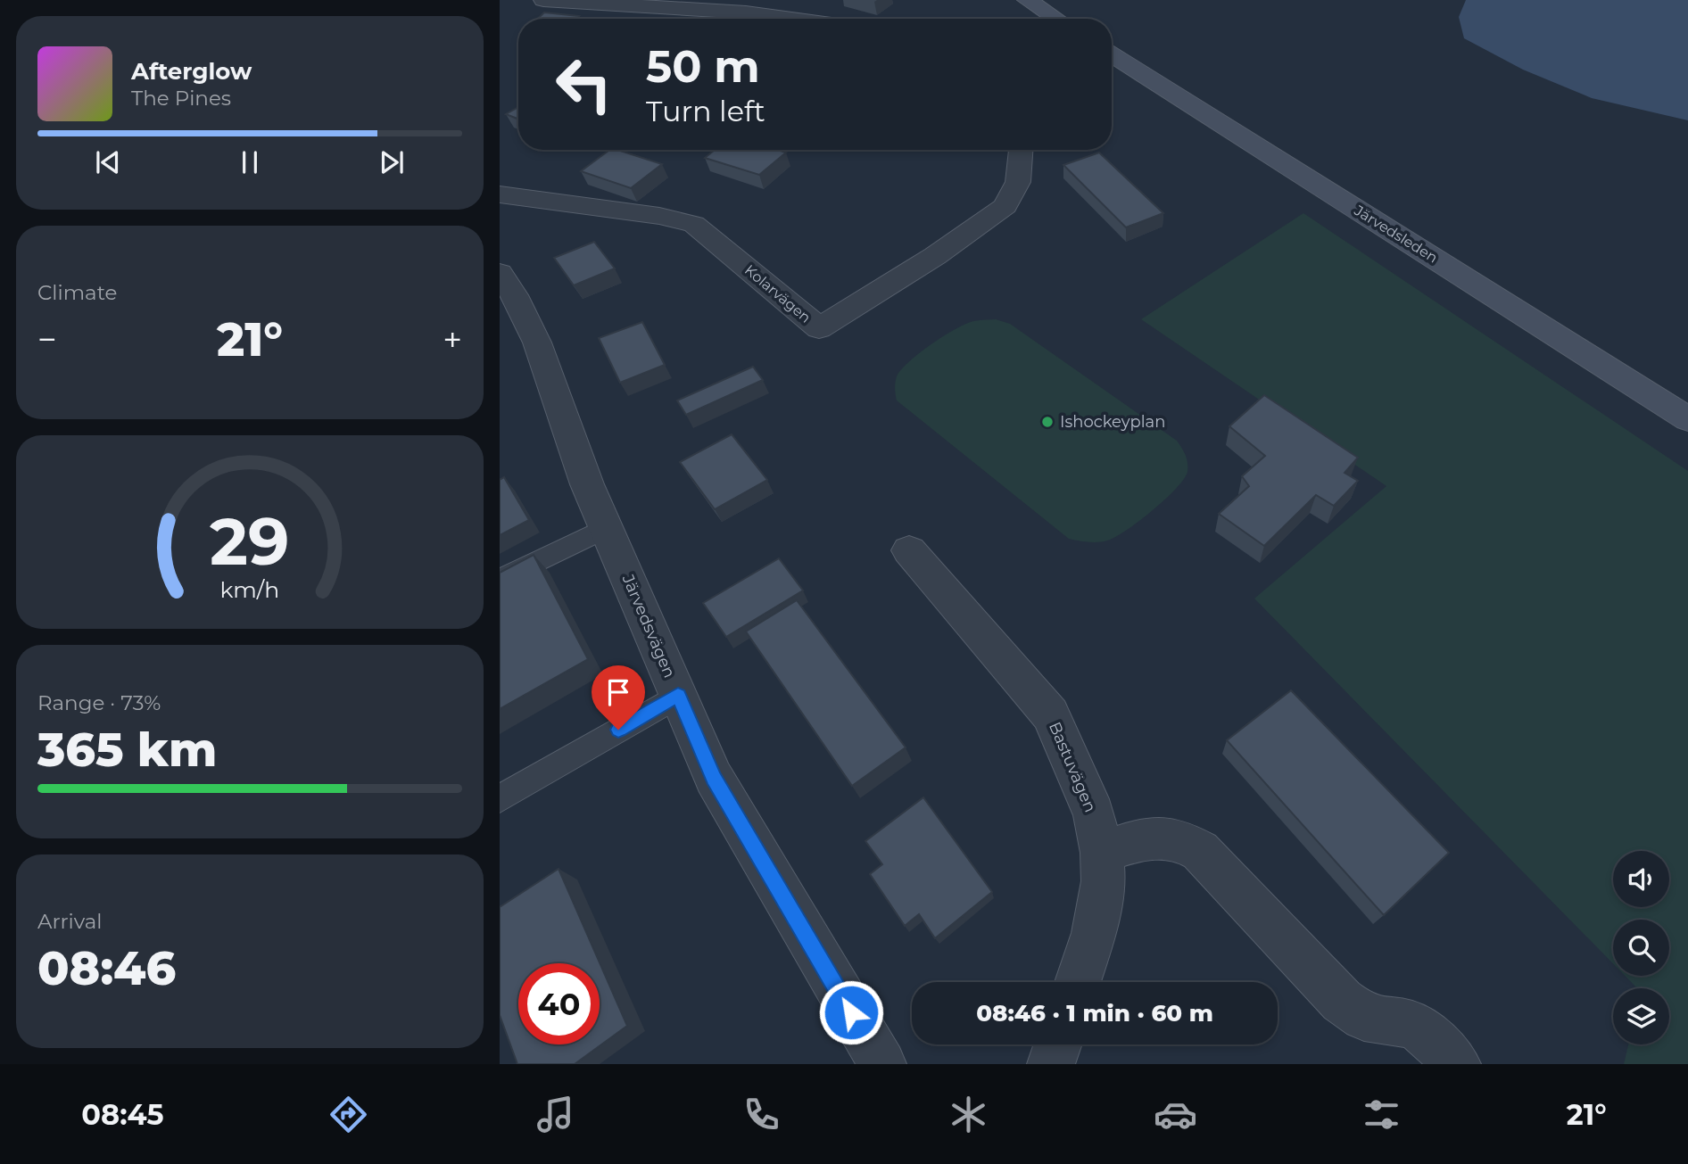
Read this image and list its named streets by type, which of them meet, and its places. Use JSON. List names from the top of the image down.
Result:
{
  "streets": {
    "main road": ["Järvedsleden"],
    "street": ["Kolarvägen", "Järvedsvägen", "Bastuvägen"]
  },
  "places": ["Ishockeyplan"],
  "page": {
    "turn": ["50 m", "Turn left"],
    "song": ["Afterglow", "The Pines"],
    "tile": [
      "Climate",
      ["Range · 73%", "365 km"],
      ["Arrival", "08:46"]
    ],
    "heat": ["−", "21°", "+"],
    "limit": "40",
    "trip": "08:46 · 1 min · 60 m",
    "tabs": ["08:45", "21°"],
    "gauge": ["29", "km/h"]
  }
}
